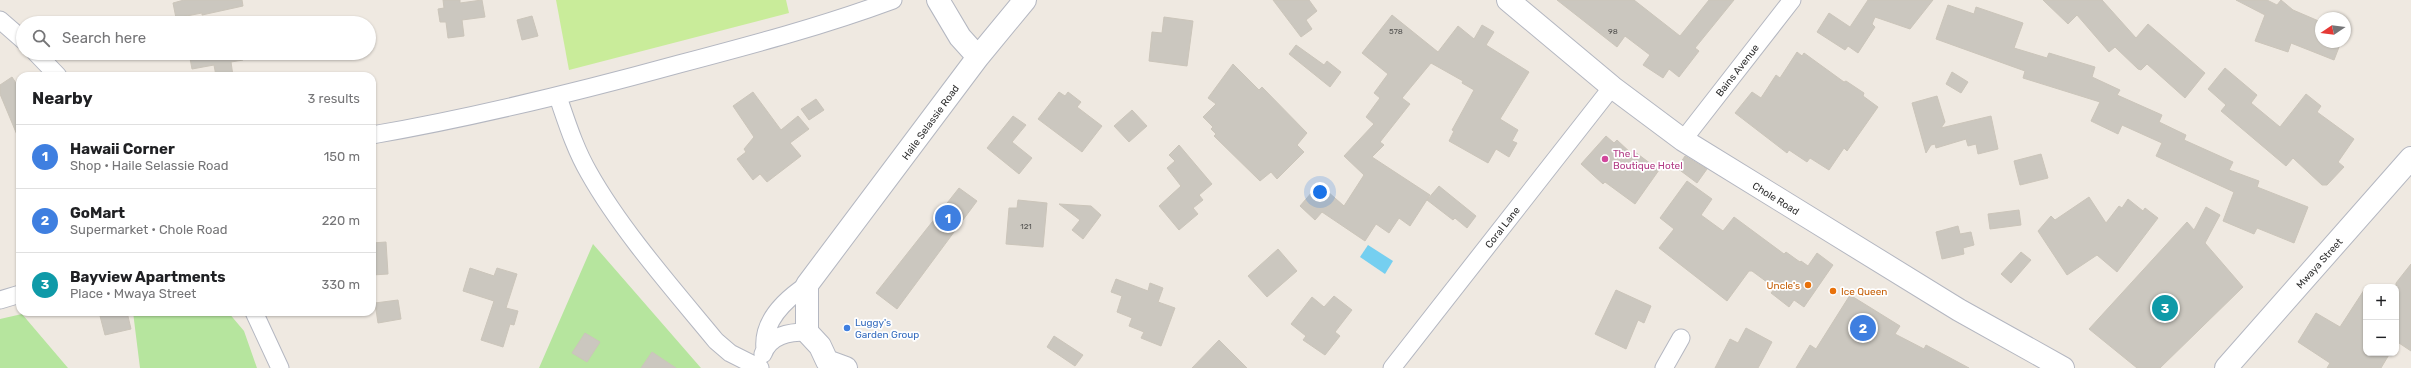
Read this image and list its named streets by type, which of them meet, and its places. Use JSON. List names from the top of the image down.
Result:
{
  "streets": {
    "street": [
      "Bains Avenue",
      "Haile Selassie Road",
      "Chole Road",
      "Coral Lane",
      "Mwaya Street"
    ]
  },
  "crossings": [
    ["Bains Avenue", "Chole Road"],
    ["Chole Road", "Coral Lane"]
  ],
  "places": [
    "The L Boutique Hotel",
    "Uncle's",
    "Ice Queen",
    "Luggy's Garden Group"
  ],
  "house_numbers": ["578", "98", "121"],
  "north": "left",
  "page": {
    "search": "Search here",
    "heading": ["Nearby", "3 results"],
    "list": [
      {
        "mark": "1",
        "name": "Hawaii Corner",
        "note": "Shop · Haile Selassie Road",
        "value": "150 m"
      },
      {
        "mark": "2",
        "name": "GoMart",
        "note": "Supermarket · Chole Road",
        "value": "220 m"
      },
      {
        "mark": "3",
        "name": "Bayview Apartments",
        "note": "Place · Mwaya Street",
        "value": "330 m"
      }
    ],
    "pins": ["1", "3", "2"],
    "map_buttons": ["+", "−"]
  }
}
